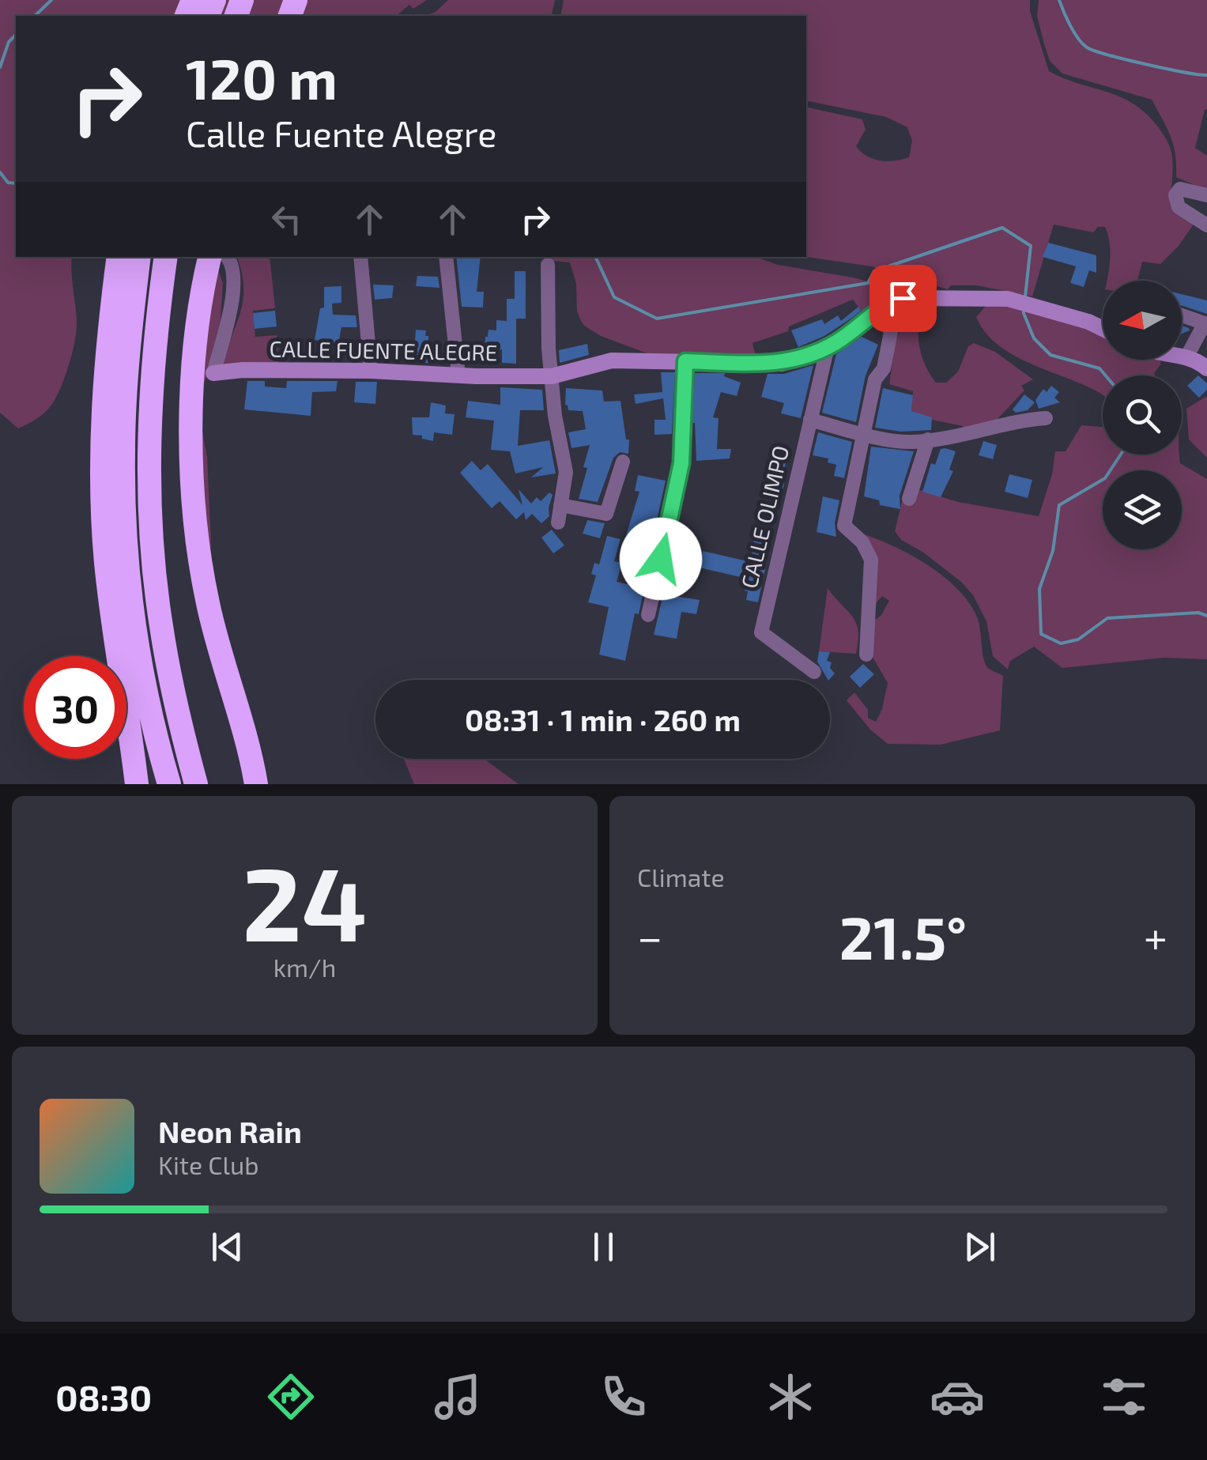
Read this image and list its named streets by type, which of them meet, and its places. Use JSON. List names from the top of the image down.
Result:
{
  "streets": {
    "street": ["CALLE FUENTE ALEGRE", "CALLE OLIMPO"]
  },
  "crossings": [
    ["CALLE FUENTE ALEGRE", "CALLE OLIMPO"]
  ],
  "north": "left",
  "page": {
    "turn": ["120 m", "Calle Fuente Alegre"],
    "limit": "30",
    "trip": "08:31 · 1 min · 260 m",
    "tile": [
      ["24", "km/h"],
      "Climate"
    ],
    "heat": ["−", "21.5°", "+"],
    "song": ["Neon Rain", "Kite Club"],
    "tabs": "08:30"
  }
}
